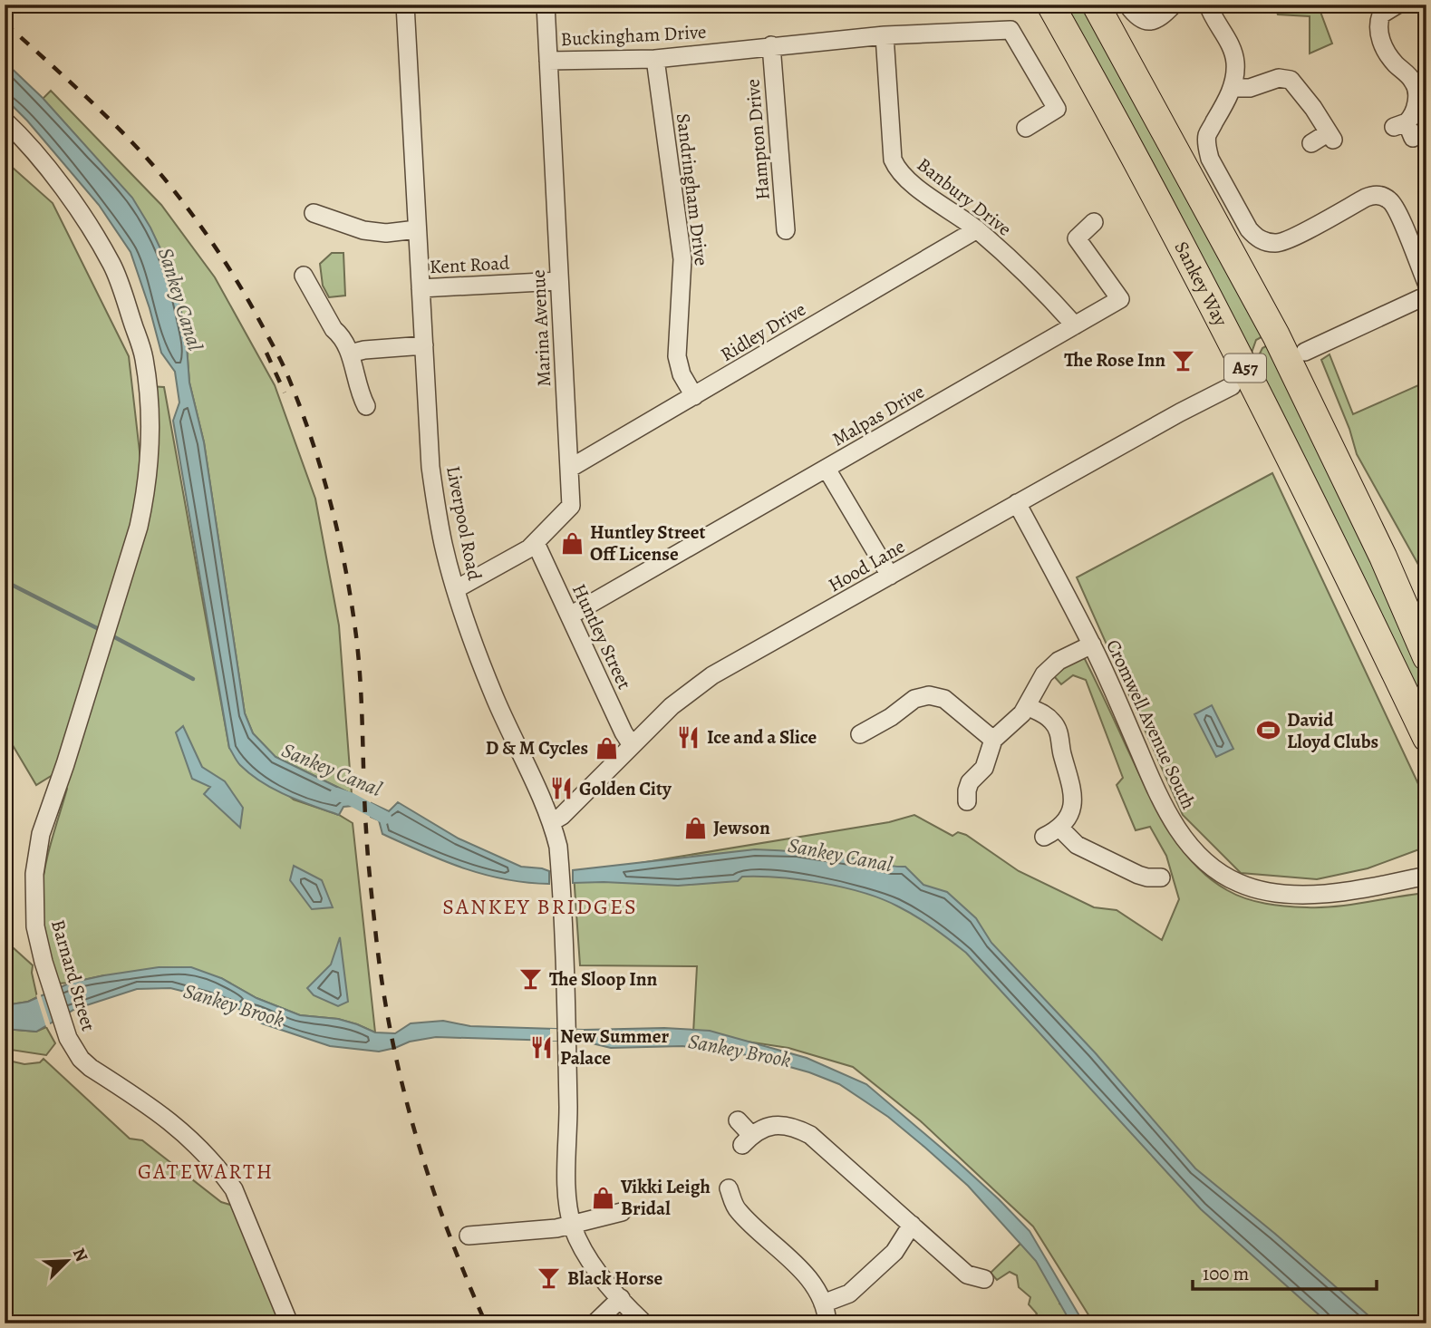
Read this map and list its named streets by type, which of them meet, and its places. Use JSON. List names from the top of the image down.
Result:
{
  "streets": {
    "highway": ["Sankey Way", "A57"],
    "street": [
      "Buckingham Drive",
      "Hampton Drive",
      "Sandringham Drive",
      "Banbury Drive",
      "Kent Road",
      "Marina Avenue",
      "Ridley Drive",
      "Malpas Drive",
      "Liverpool Road",
      "Hood Lane",
      "Huntley Street",
      "Cromwell Avenue South",
      "Barnard Street"
    ]
  },
  "crossings": [
    ["Buckingham Drive", "Hampton Drive"],
    ["Buckingham Drive", "Sandringham Drive"],
    ["Buckingham Drive", "Banbury Drive"],
    ["Buckingham Drive", "Marina Avenue"],
    ["Sandringham Drive", "Ridley Drive"],
    ["Banbury Drive", "Ridley Drive"],
    ["Banbury Drive", "Malpas Drive"],
    ["Kent Road", "Marina Avenue"],
    ["Kent Road", "Liverpool Road"],
    ["Marina Avenue", "Ridley Drive"],
    ["Marina Avenue", "Liverpool Road"],
    ["Marina Avenue", "Huntley Street"],
    ["Malpas Drive", "Huntley Street"],
    ["Liverpool Road", "Hood Lane"],
    ["Hood Lane", "Huntley Street"],
    ["Hood Lane", "Cromwell Avenue South"]
  ],
  "districts": ["SANKEY BRIDGES", "GATEWARTH"],
  "water": ["Sankey Canal", "Sankey Brook"],
  "places": {
    "bar": ["The Rose Inn", "The Sloop Inn", "Black Horse"],
    "shop": [
      "Huntley Street Off License",
      "D & M Cycles",
      "Jewson",
      "Vikki Leigh Bridal"
    ],
    "sports": ["David Lloyd Clubs"],
    "restaurant": ["Ice and a Slice", "Golden City", "New Summer Palace"]
  },
  "scale_bar": "100 m",
  "north": "top right"
}
